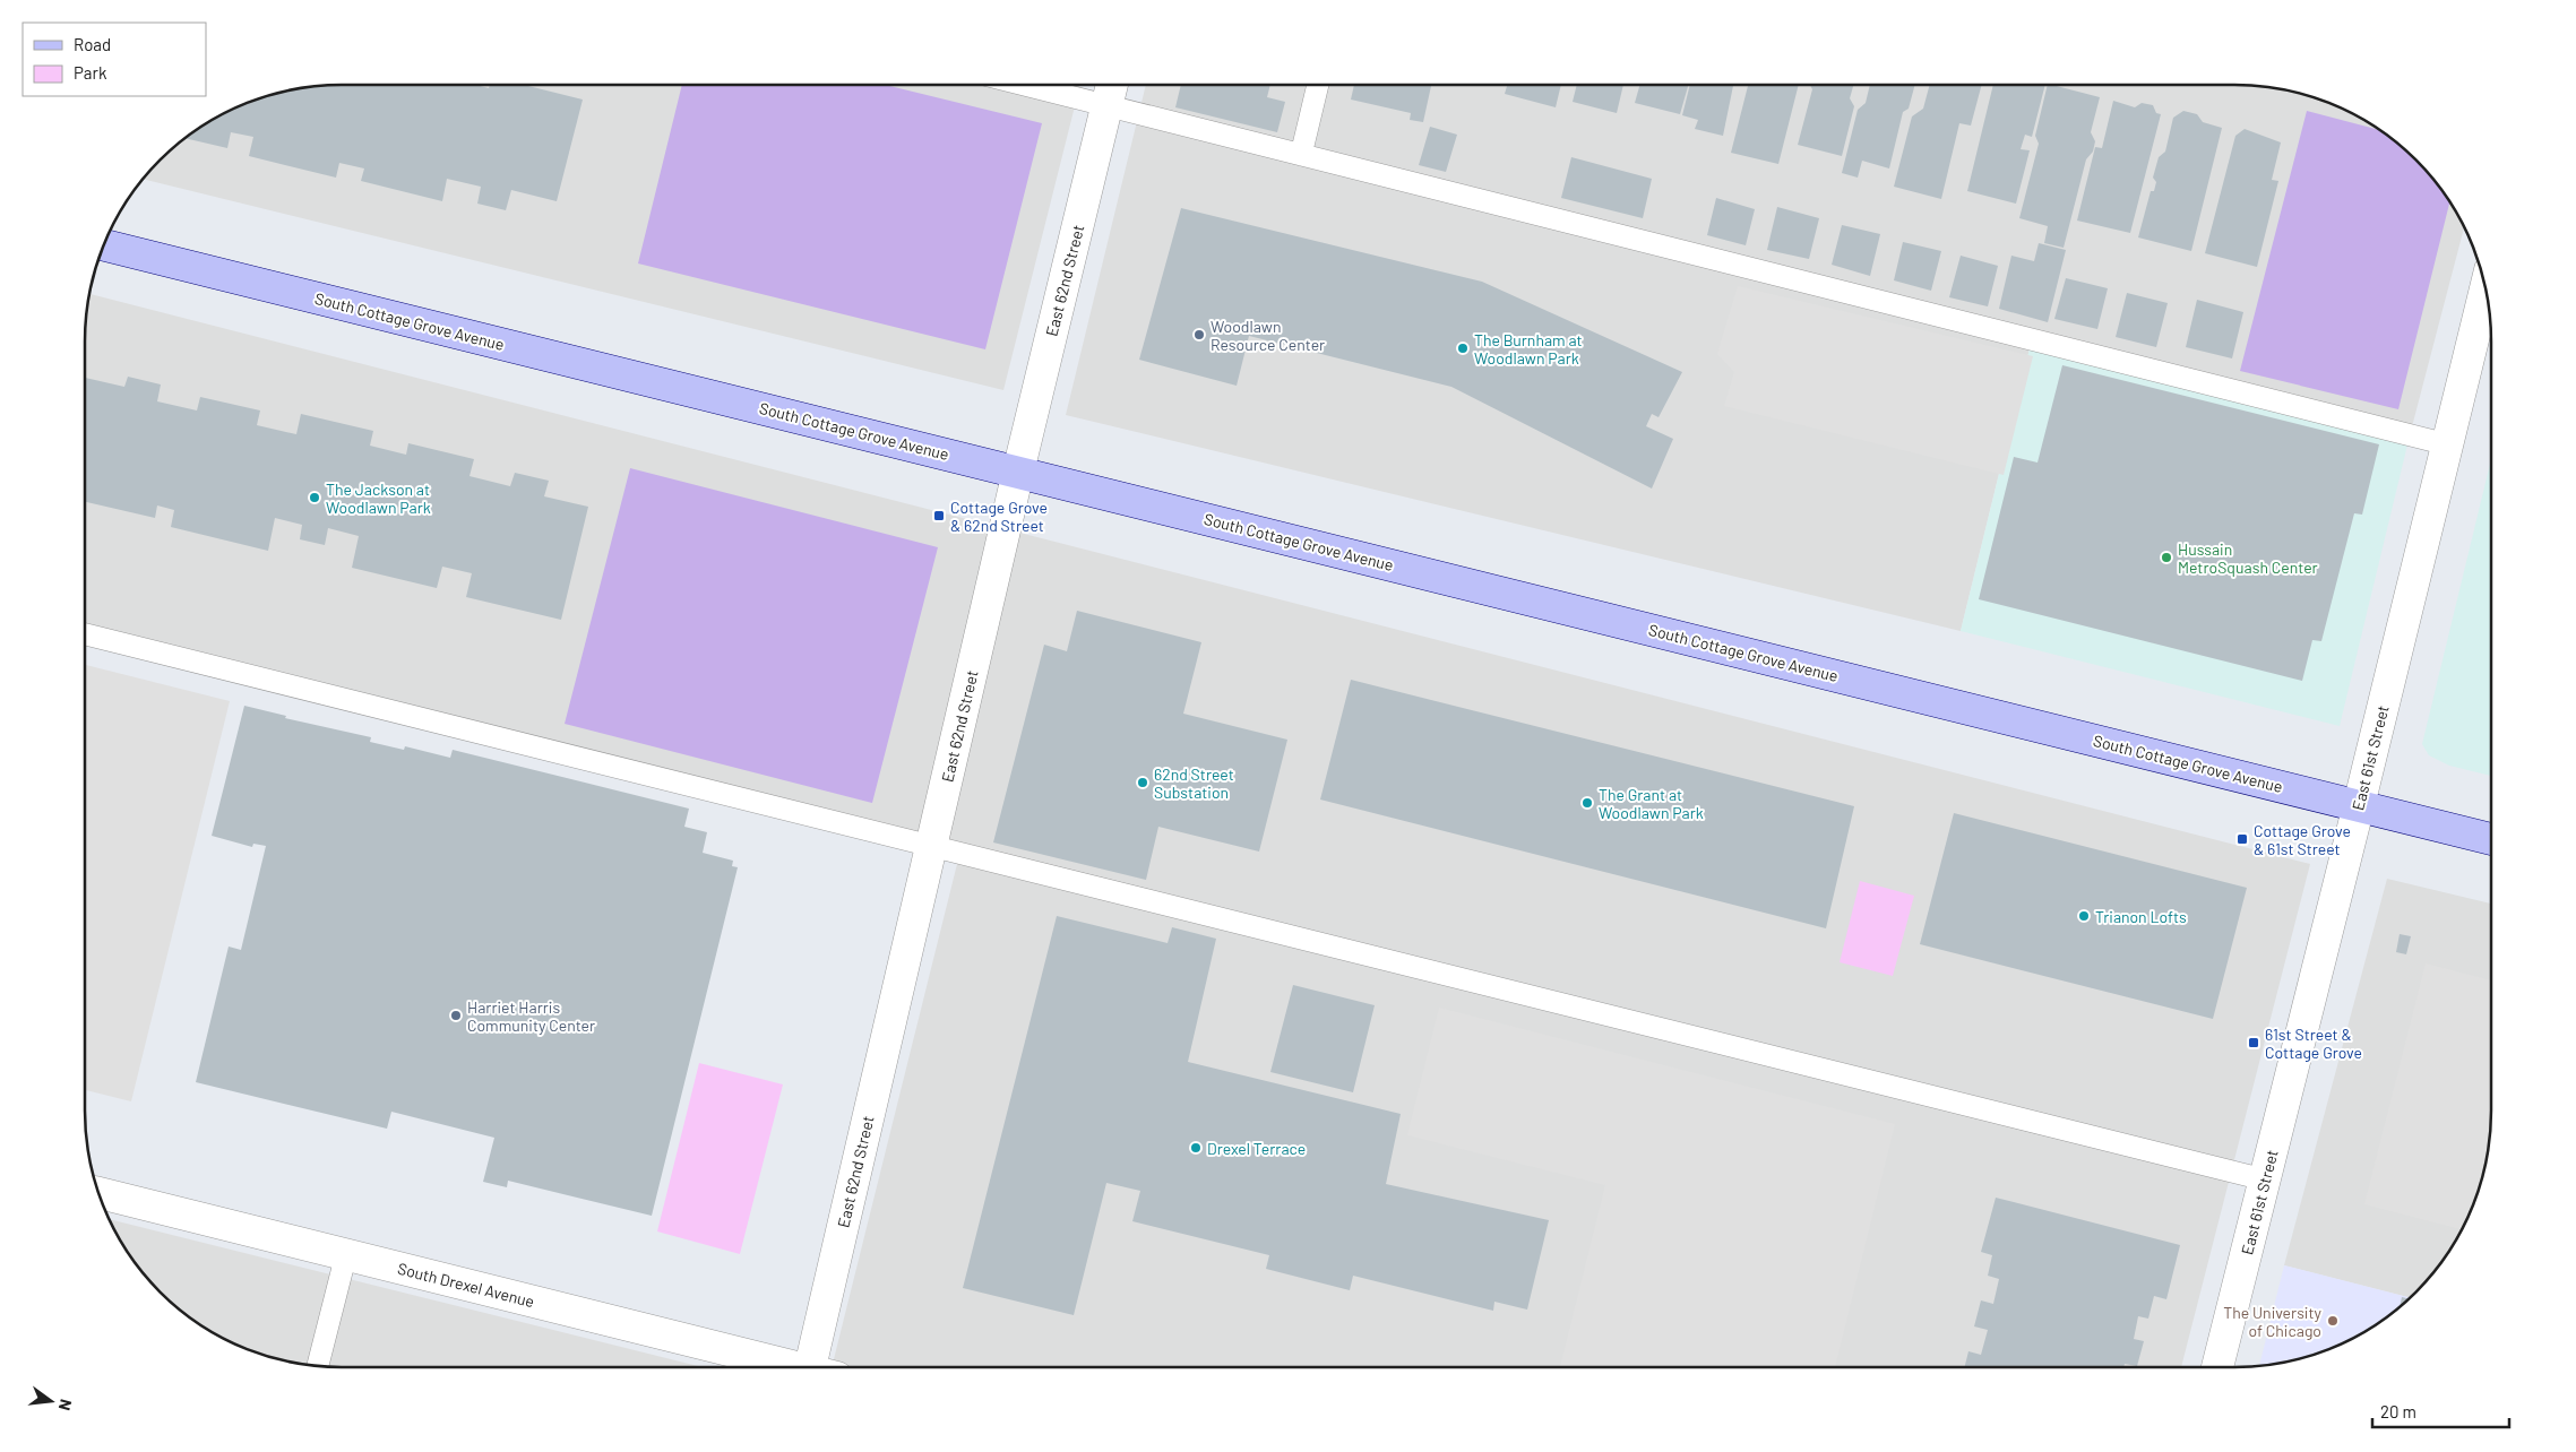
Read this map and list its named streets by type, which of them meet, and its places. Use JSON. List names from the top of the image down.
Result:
{
  "streets": {
    "main road": ["South Cottage Grove Avenue"],
    "street": ["East 62nd Street", "East 61st Street", "South Drexel Avenue"]
  },
  "crossings": [
    ["East 62nd Street", "South Cottage Grove Avenue"],
    ["South Cottage Grove Avenue", "East 61st Street"]
  ],
  "places": {
    "other": [
      "Woodlawn Resource Center",
      "The Burnham at Woodlawn Park",
      "The Jackson at Woodlawn Park",
      "Hussain MetroSquash Center",
      "62nd Street Substation",
      "The Grant at Woodlawn Park",
      "Trianon Lofts",
      "Harriet Harris Community Center",
      "Drexel Terrace",
      "The University of Chicago"
    ],
    "transit": ["Cottage Grove & 62nd Street", "Cottage Grove & 61st Street", "61st Street & Cottage Grove"]
  },
  "legend": ["Road", "Park"],
  "scale_bar": "20 m",
  "north": "right"
}
